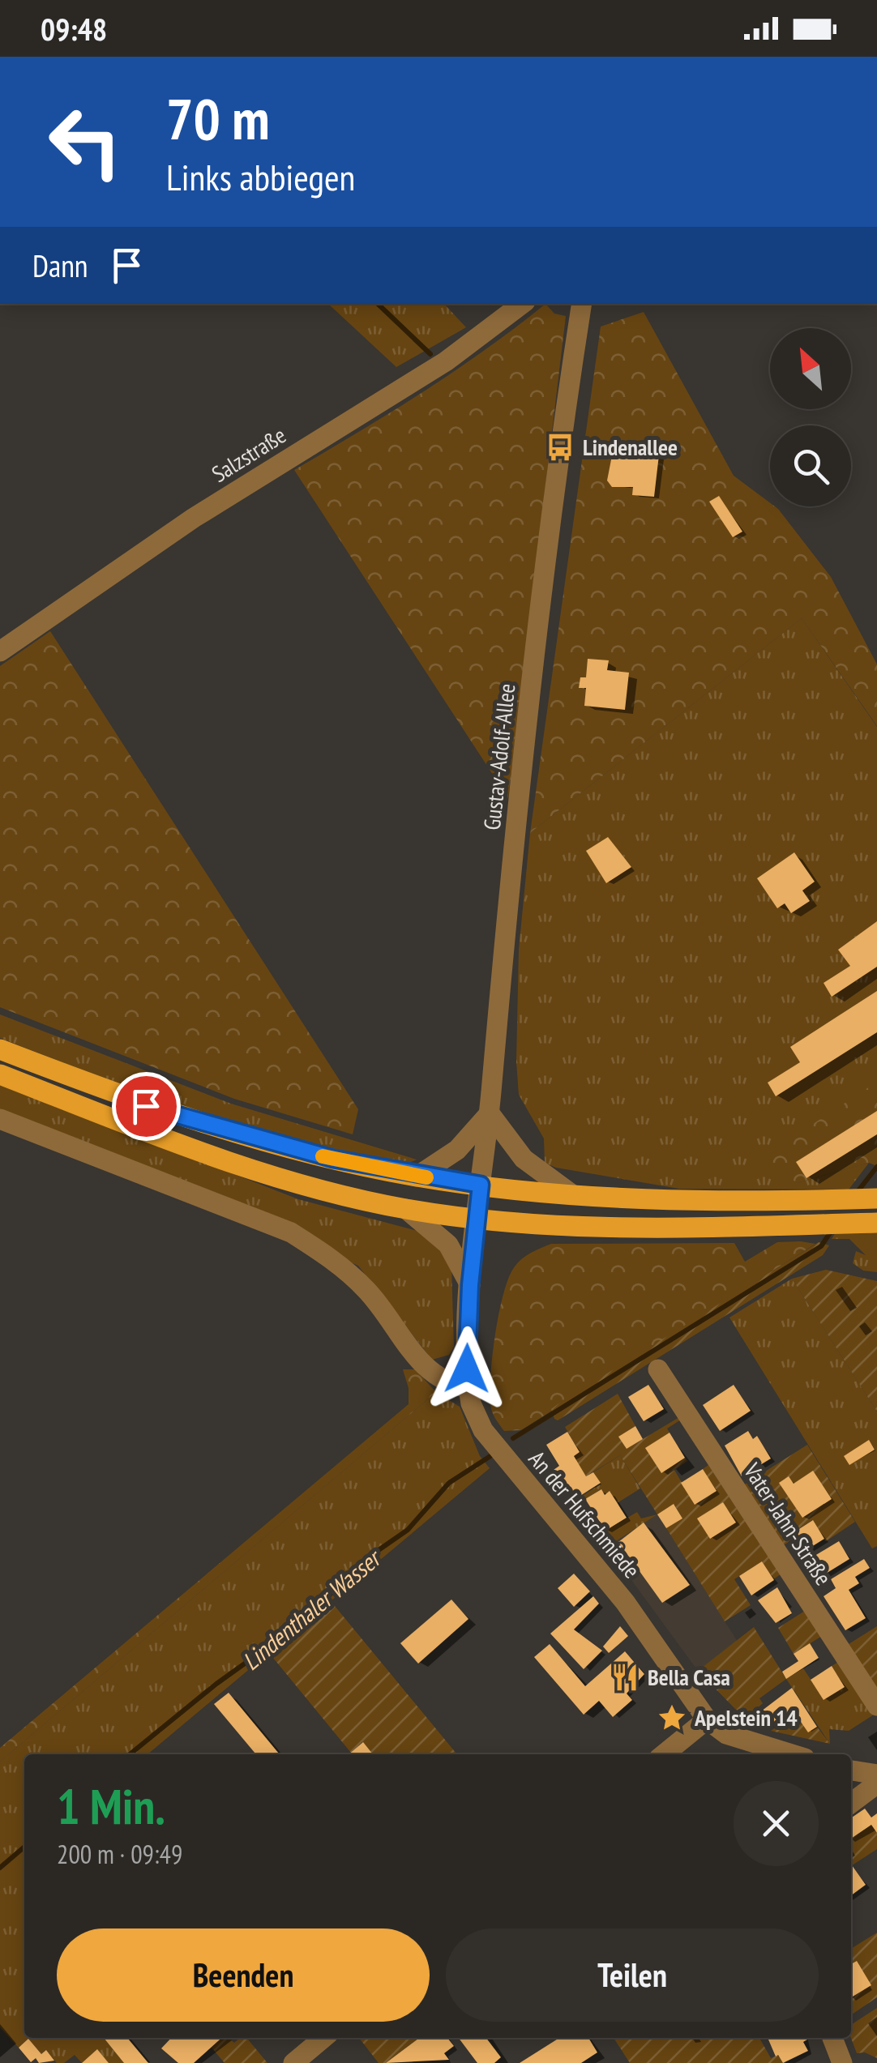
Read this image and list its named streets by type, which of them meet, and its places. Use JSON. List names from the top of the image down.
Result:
{
  "streets": {
    "street": [
      "Salzstraße",
      "Gustav-Adolf-Allee",
      "An der Hufschmiede",
      "Vater-Jahn-Straße"
    ]
  },
  "crossings": [
    ["Gustav-Adolf-Allee", "An der Hufschmiede"]
  ],
  "water": ["Lindenthaler Wasser"],
  "places": {
    "bus stop": ["Lindenallee"],
    "restaurant": ["Bella Casa"],
    "place": ["Apelstein 14"]
  },
  "north": "top left",
  "page": {
    "status": "09:48",
    "turn": ["70 m", "Links abbiegen"],
    "then": "Dann",
    "heading": ["1 Min.", "200 m · 09:49"],
    "buttons": ["Beenden", "Teilen"]
  }
}
